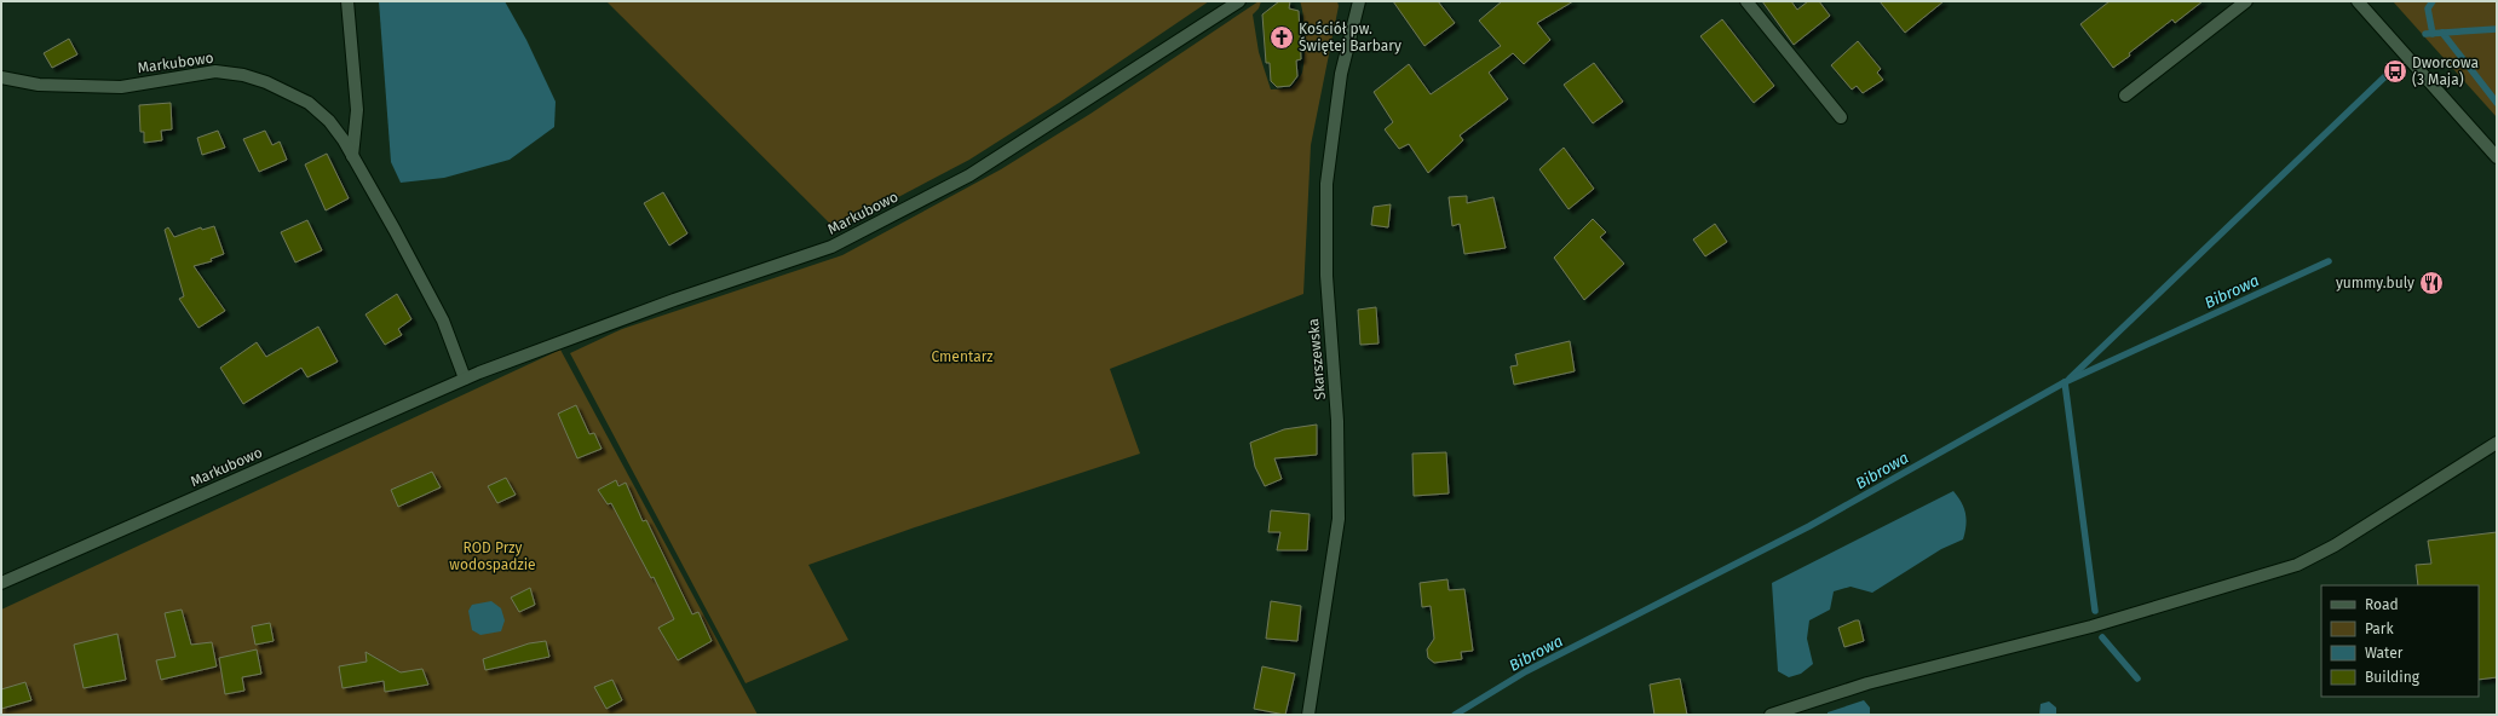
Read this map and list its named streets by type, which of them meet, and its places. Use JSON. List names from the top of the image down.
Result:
{
  "streets": {
    "street": ["Markubowo", "Skarszewska"]
  },
  "water": ["Bibrowa"],
  "parks": ["Cmentarz", "ROD Przy wodospadzie"],
  "places": {
    "church": ["Kościół pw. Świętej Barbary"],
    "bus stop": ["Dworcowa (3 Maja)"],
    "restaurant": ["yummy.buly"]
  },
  "legend": [
    "Road",
    "Park",
    "Water",
    "Building"
  ]
}
